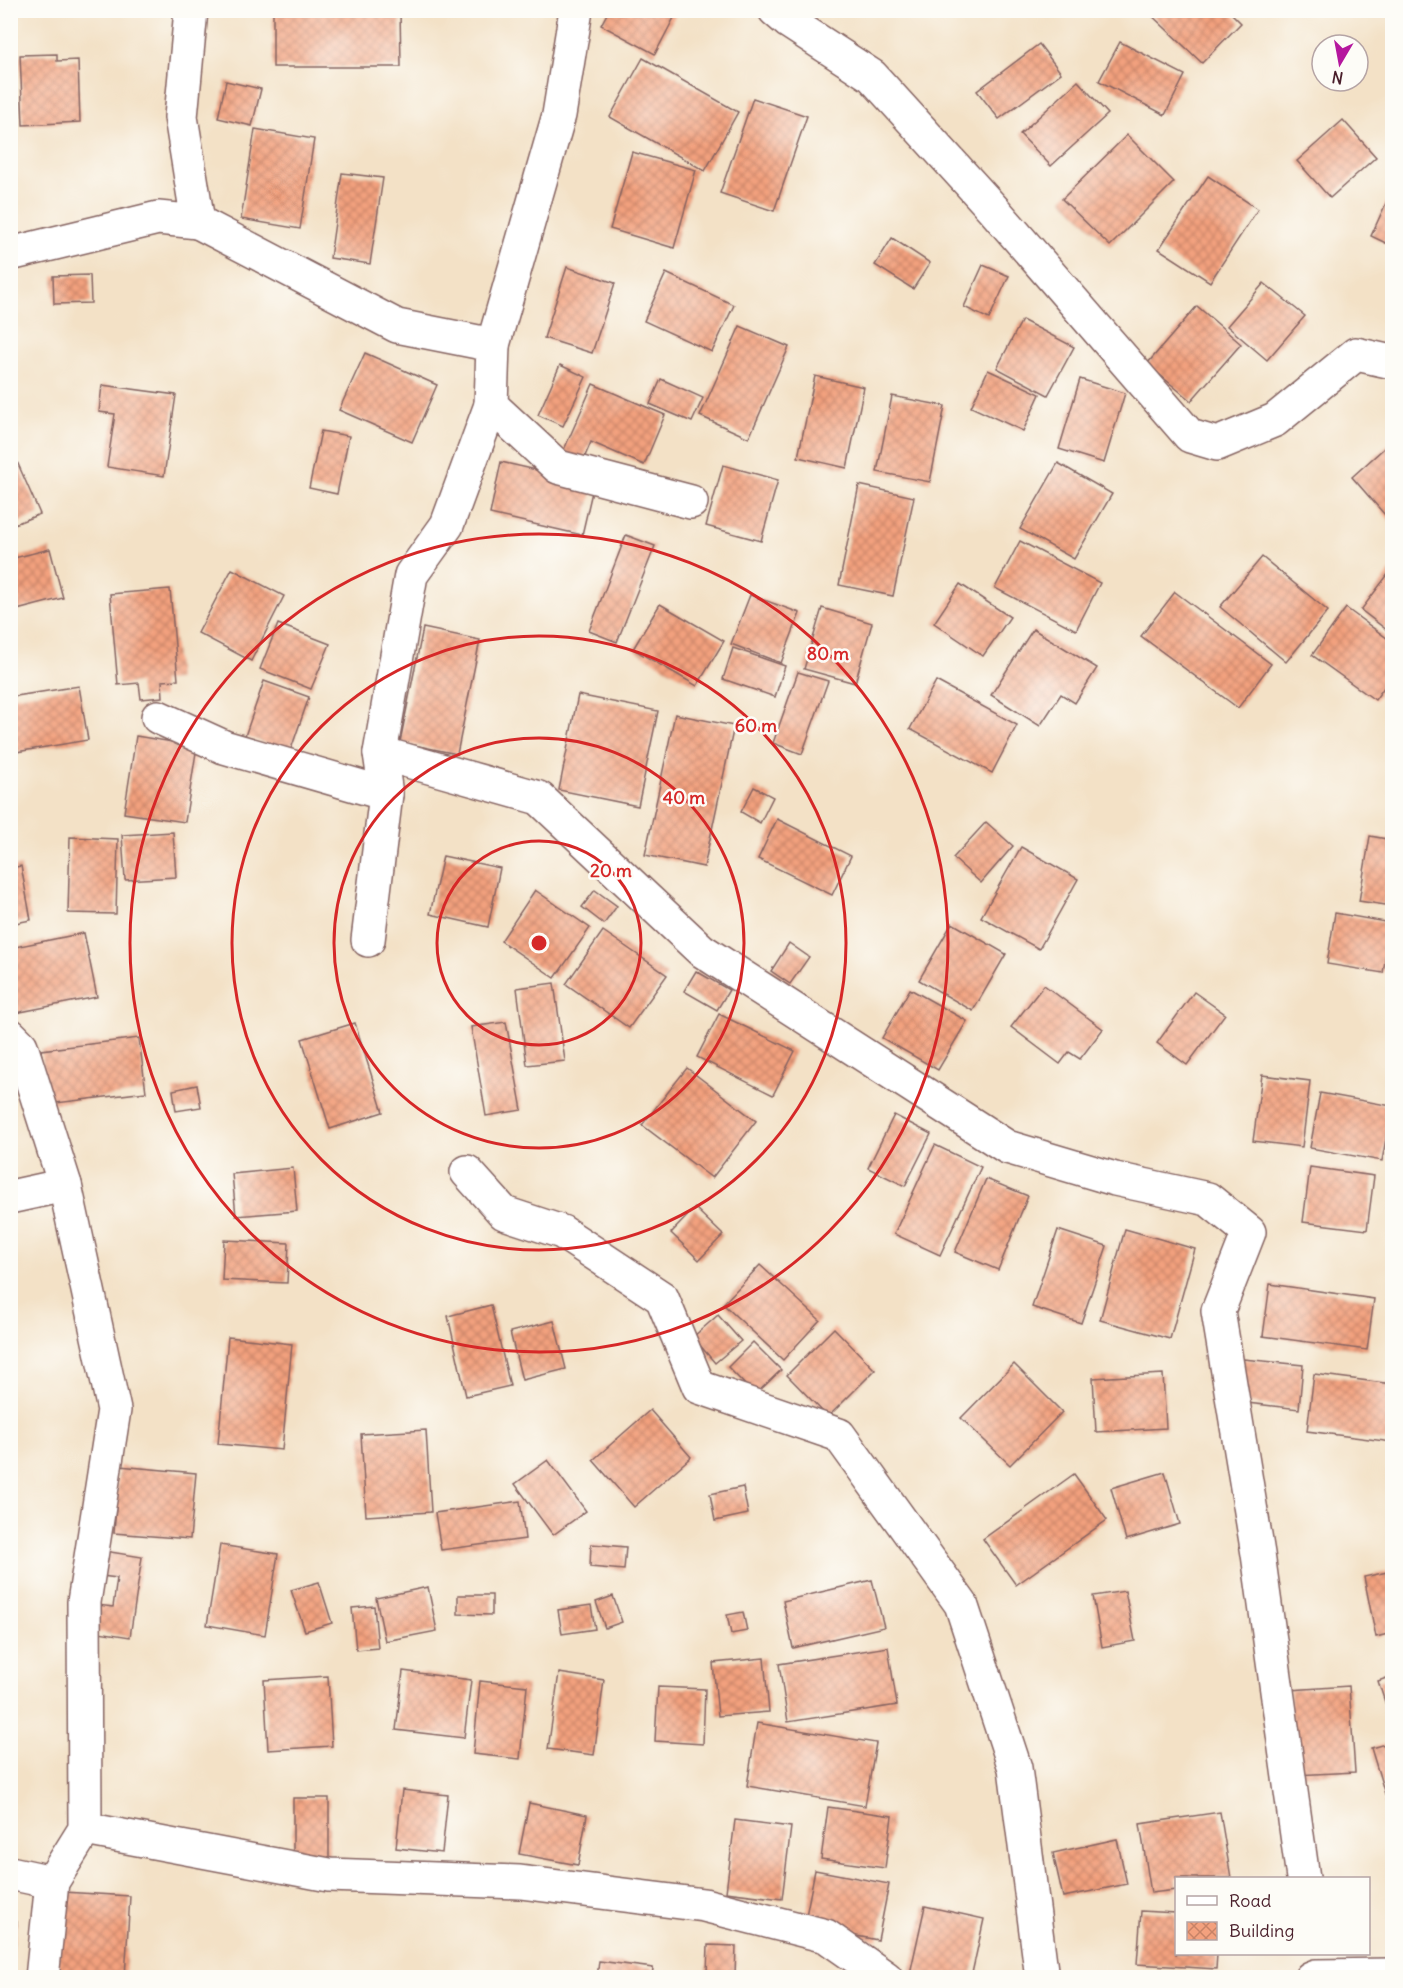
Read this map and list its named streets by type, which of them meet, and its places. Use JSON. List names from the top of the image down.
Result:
{
  "legend": ["Road", "Building"],
  "north": "bottom",
  "rings": [
    "80 m",
    "60 m",
    "40 m",
    "20 m"
  ]
}
